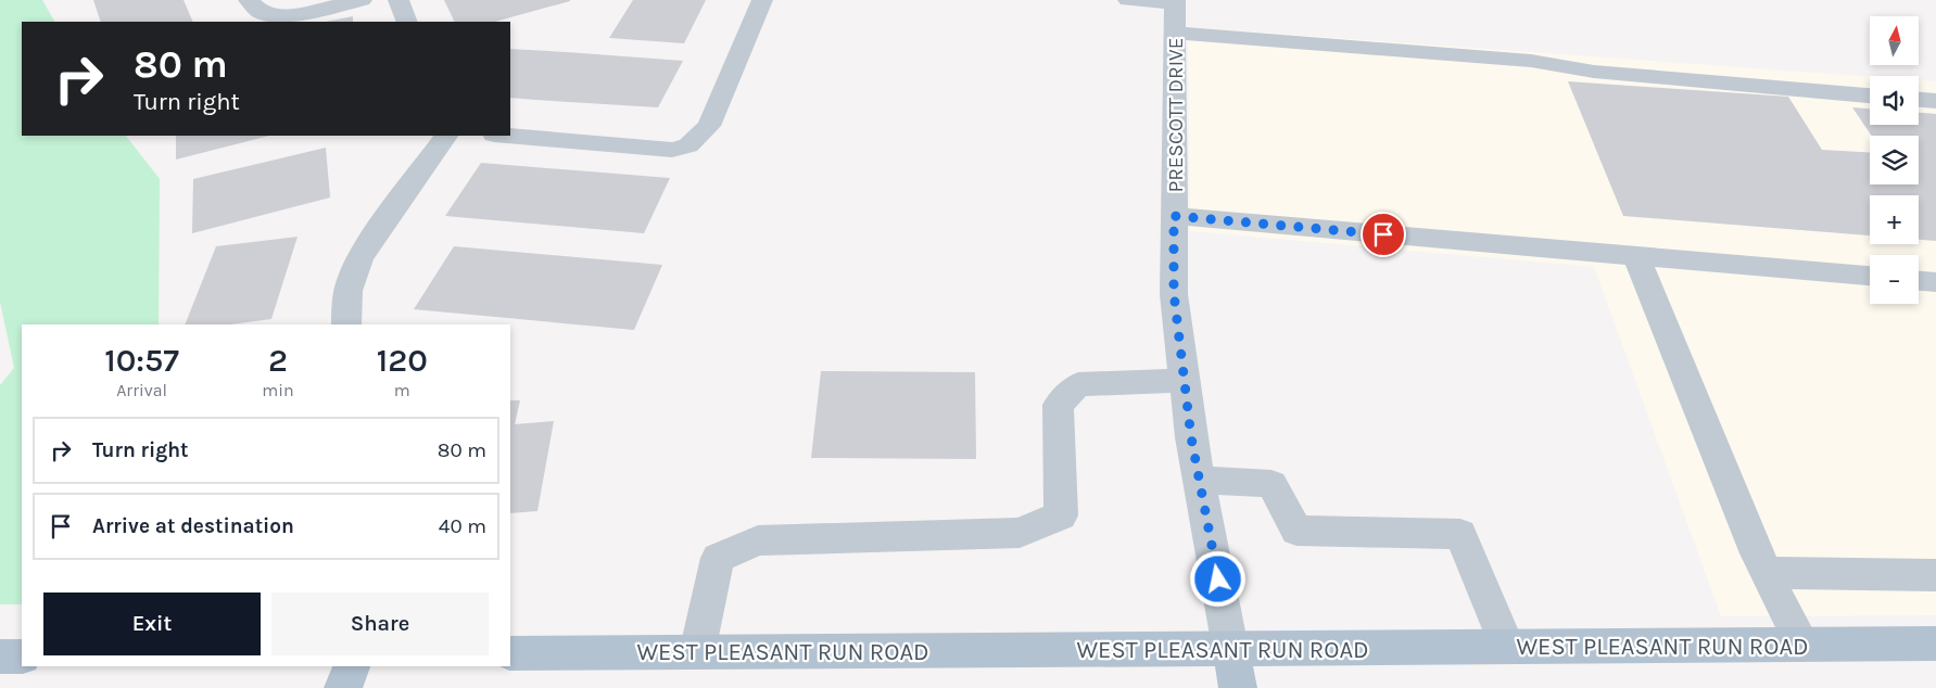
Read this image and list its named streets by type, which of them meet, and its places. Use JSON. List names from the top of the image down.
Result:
{
  "streets": {
    "main road": ["WEST PLEASANT RUN ROAD"],
    "street": ["PRESCOTT DRIVE"]
  },
  "crossings": [
    ["PRESCOTT DRIVE", "WEST PLEASANT RUN ROAD"]
  ],
  "north": "top",
  "page": {
    "map_buttons": ["+", "−"],
    "turn": ["80 m", "Turn right"],
    "eta": [
      "10:57",
      "Arrival",
      "2",
      "min",
      "120",
      "m"
    ],
    "list": [
      {
        "name": "Turn right",
        "value": "80 m"
      },
      {
        "name": "Arrive at destination",
        "value": "40 m"
      }
    ],
    "buttons": ["Exit", "Share"]
  }
}
